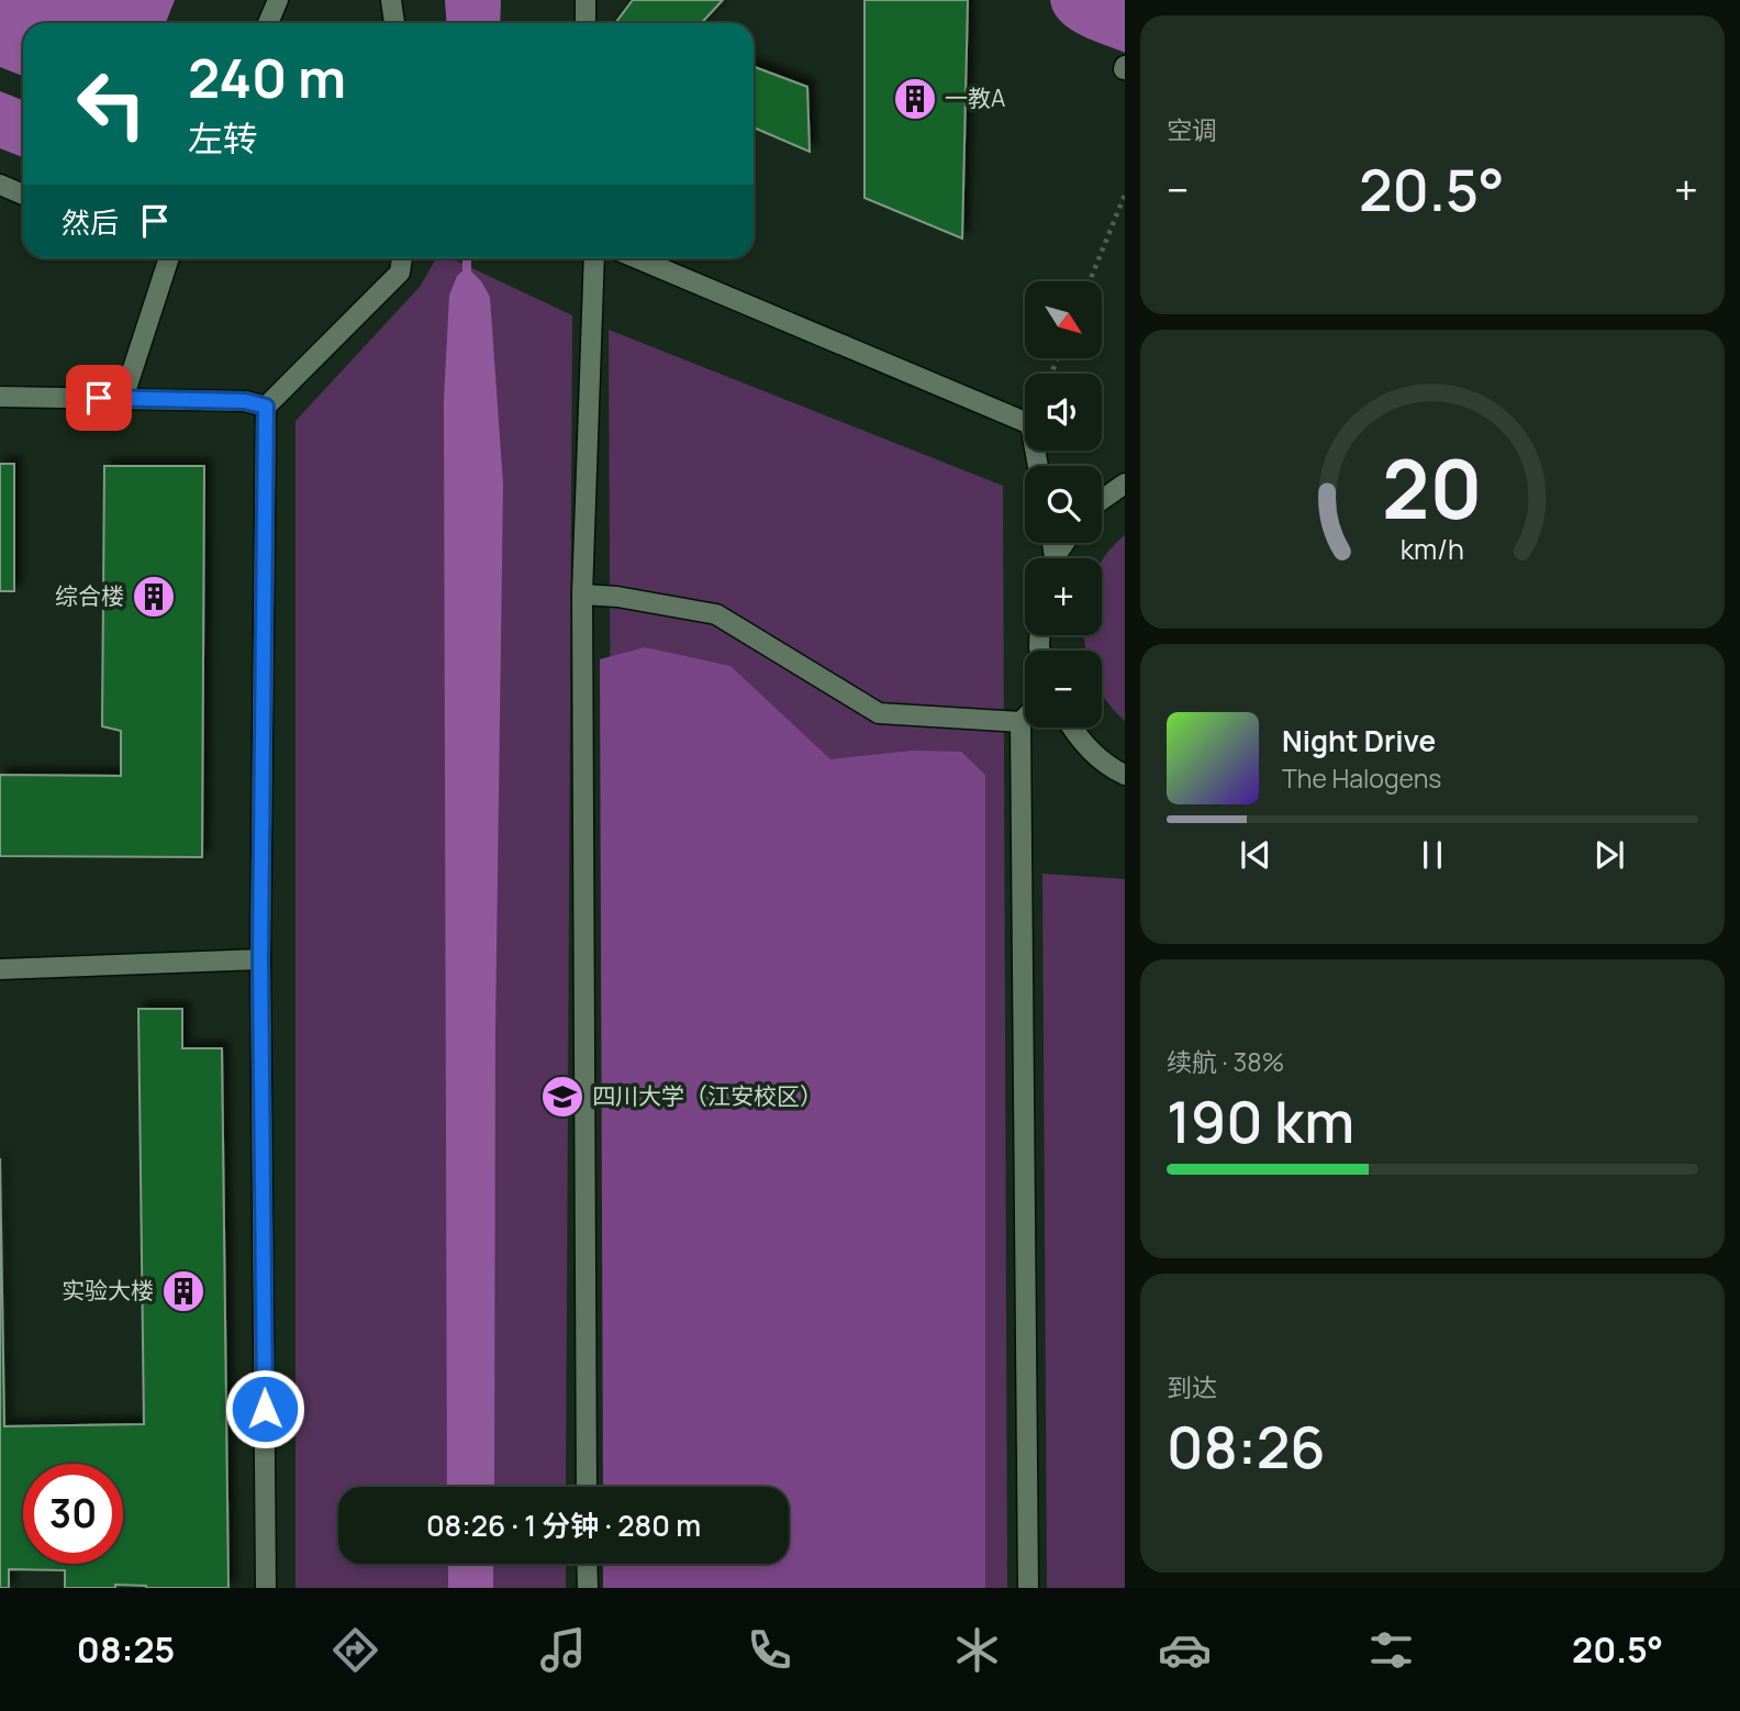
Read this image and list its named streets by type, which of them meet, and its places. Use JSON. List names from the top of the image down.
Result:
{
  "places": {
    "building": ["一教A", "综合楼", "实验大楼"],
    "school or university": ["四川大学（江安校区）"]
  },
  "north": "bottom right",
  "page": {
    "tile": [
      "空调",
      ["续航 · 38%", "190 km"],
      ["到达", "08:26"]
    ],
    "turn": ["240 m", "左转"],
    "heat": ["−", "20.5°", "+"],
    "then": "然后",
    "map_buttons": ["+", "−"],
    "song": ["Night Drive", "The Halogens"],
    "limit": "30",
    "trip": "08:26 · 1 分钟 · 280 m",
    "tabs": ["08:25", "20.5°"],
    "gauge": ["20", "km/h"]
  }
}
